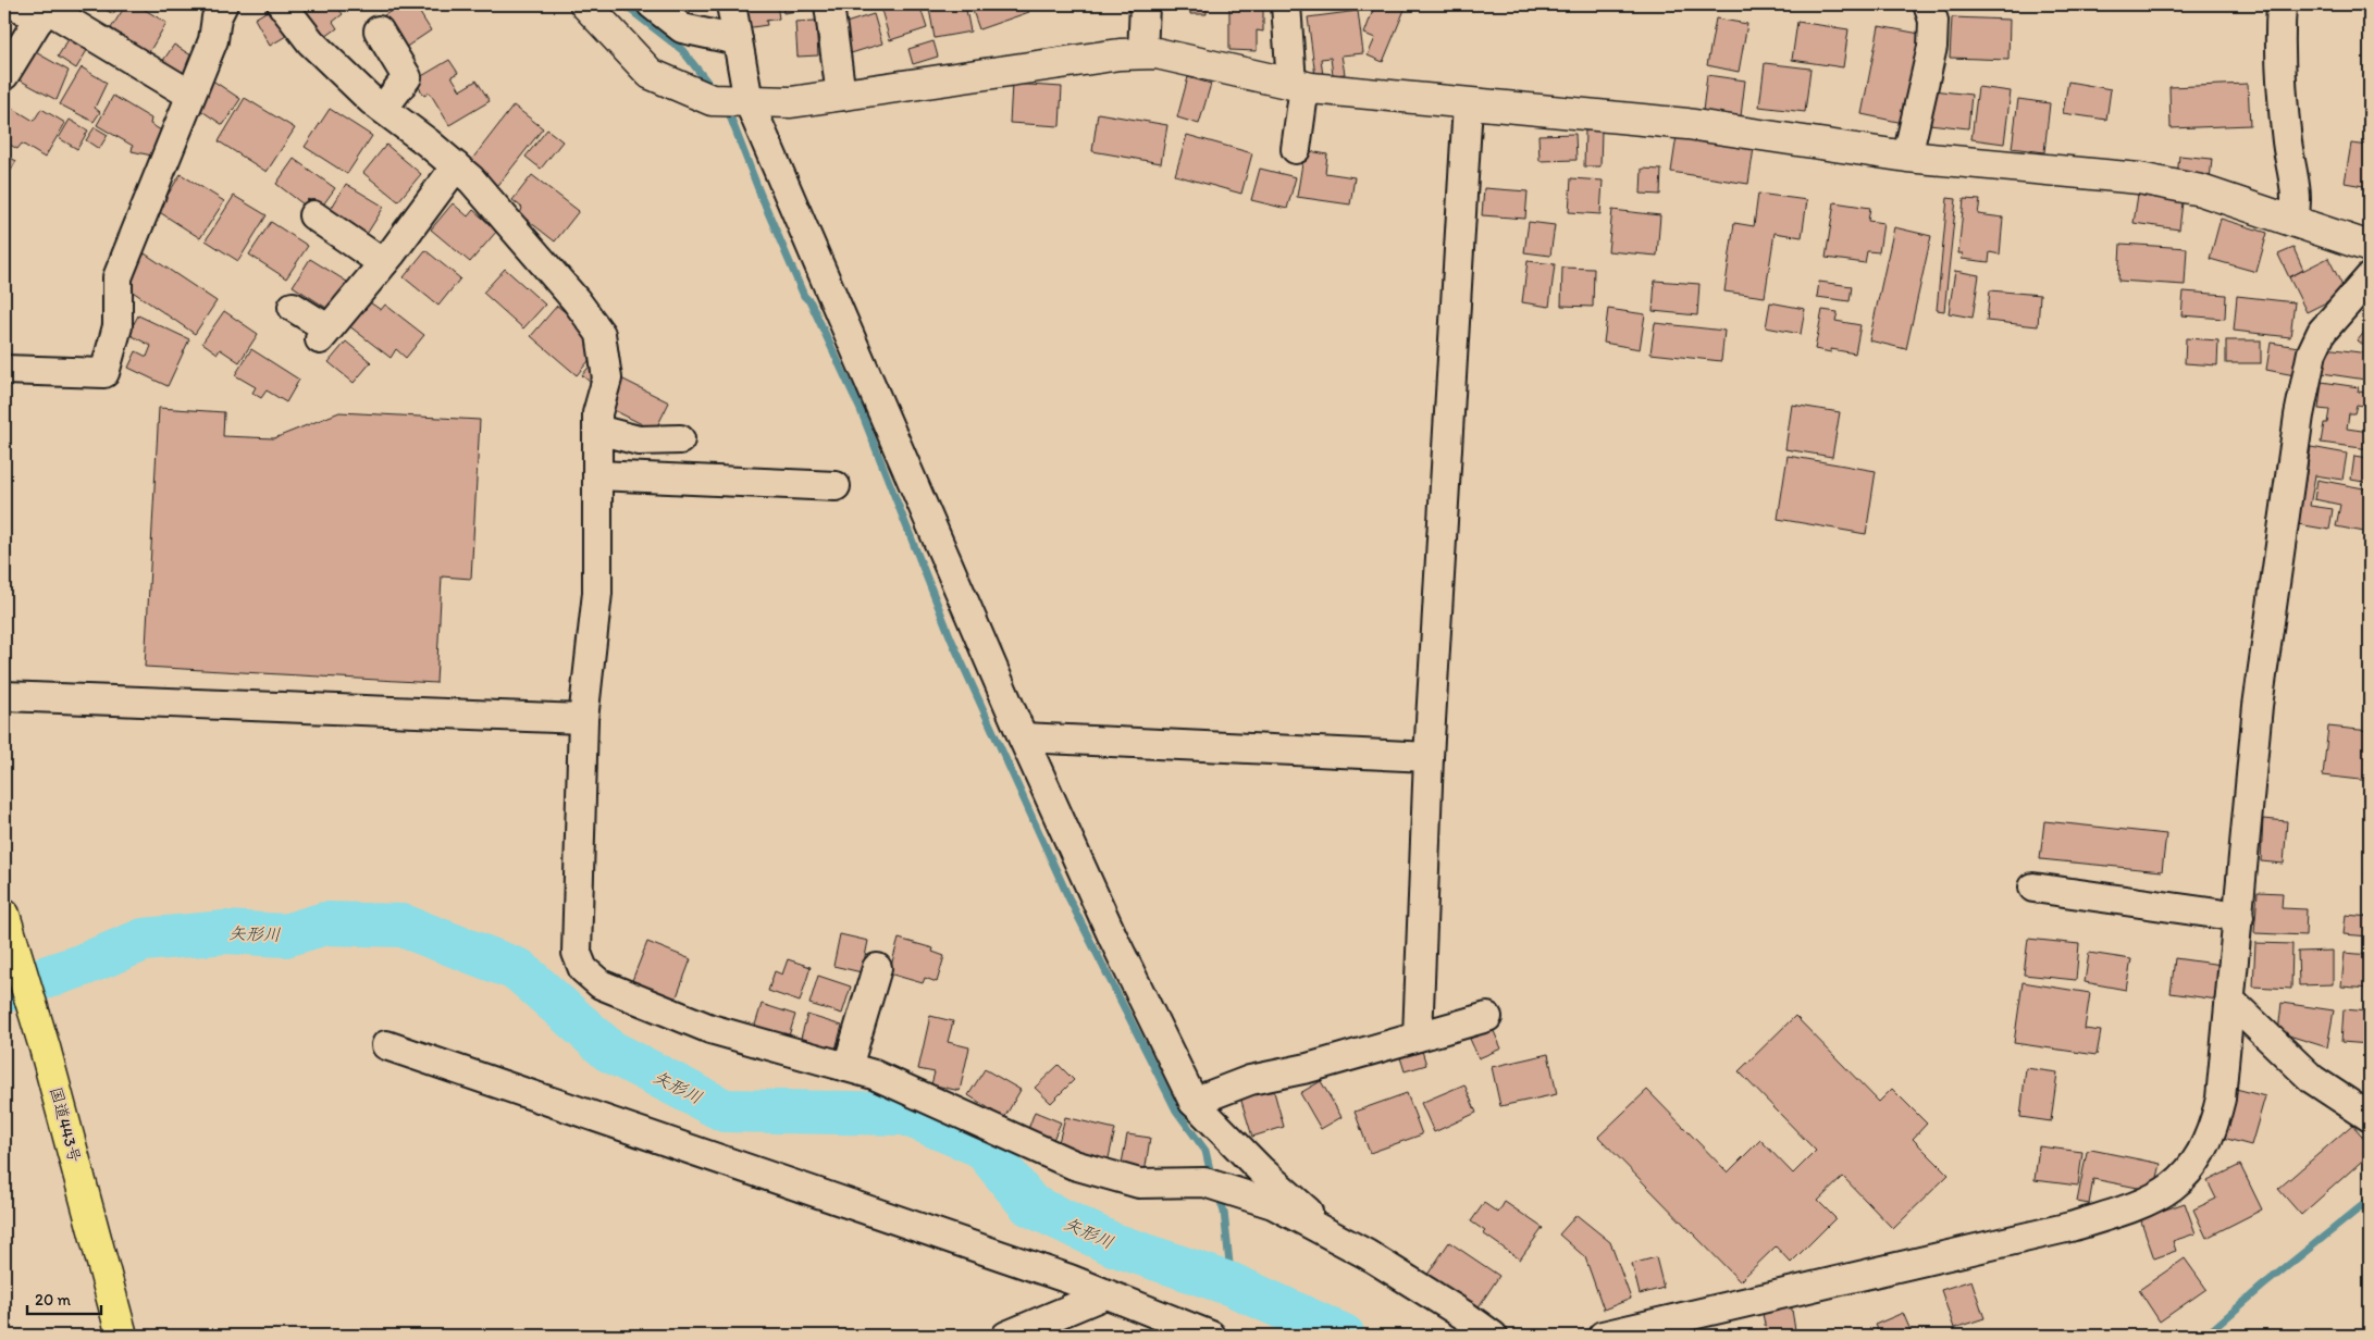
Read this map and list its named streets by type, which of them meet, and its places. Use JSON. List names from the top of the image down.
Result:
{
  "streets": {
    "highway": ["国道443号"]
  },
  "water": ["矢形川"],
  "scale_bar": "20 m"
}
